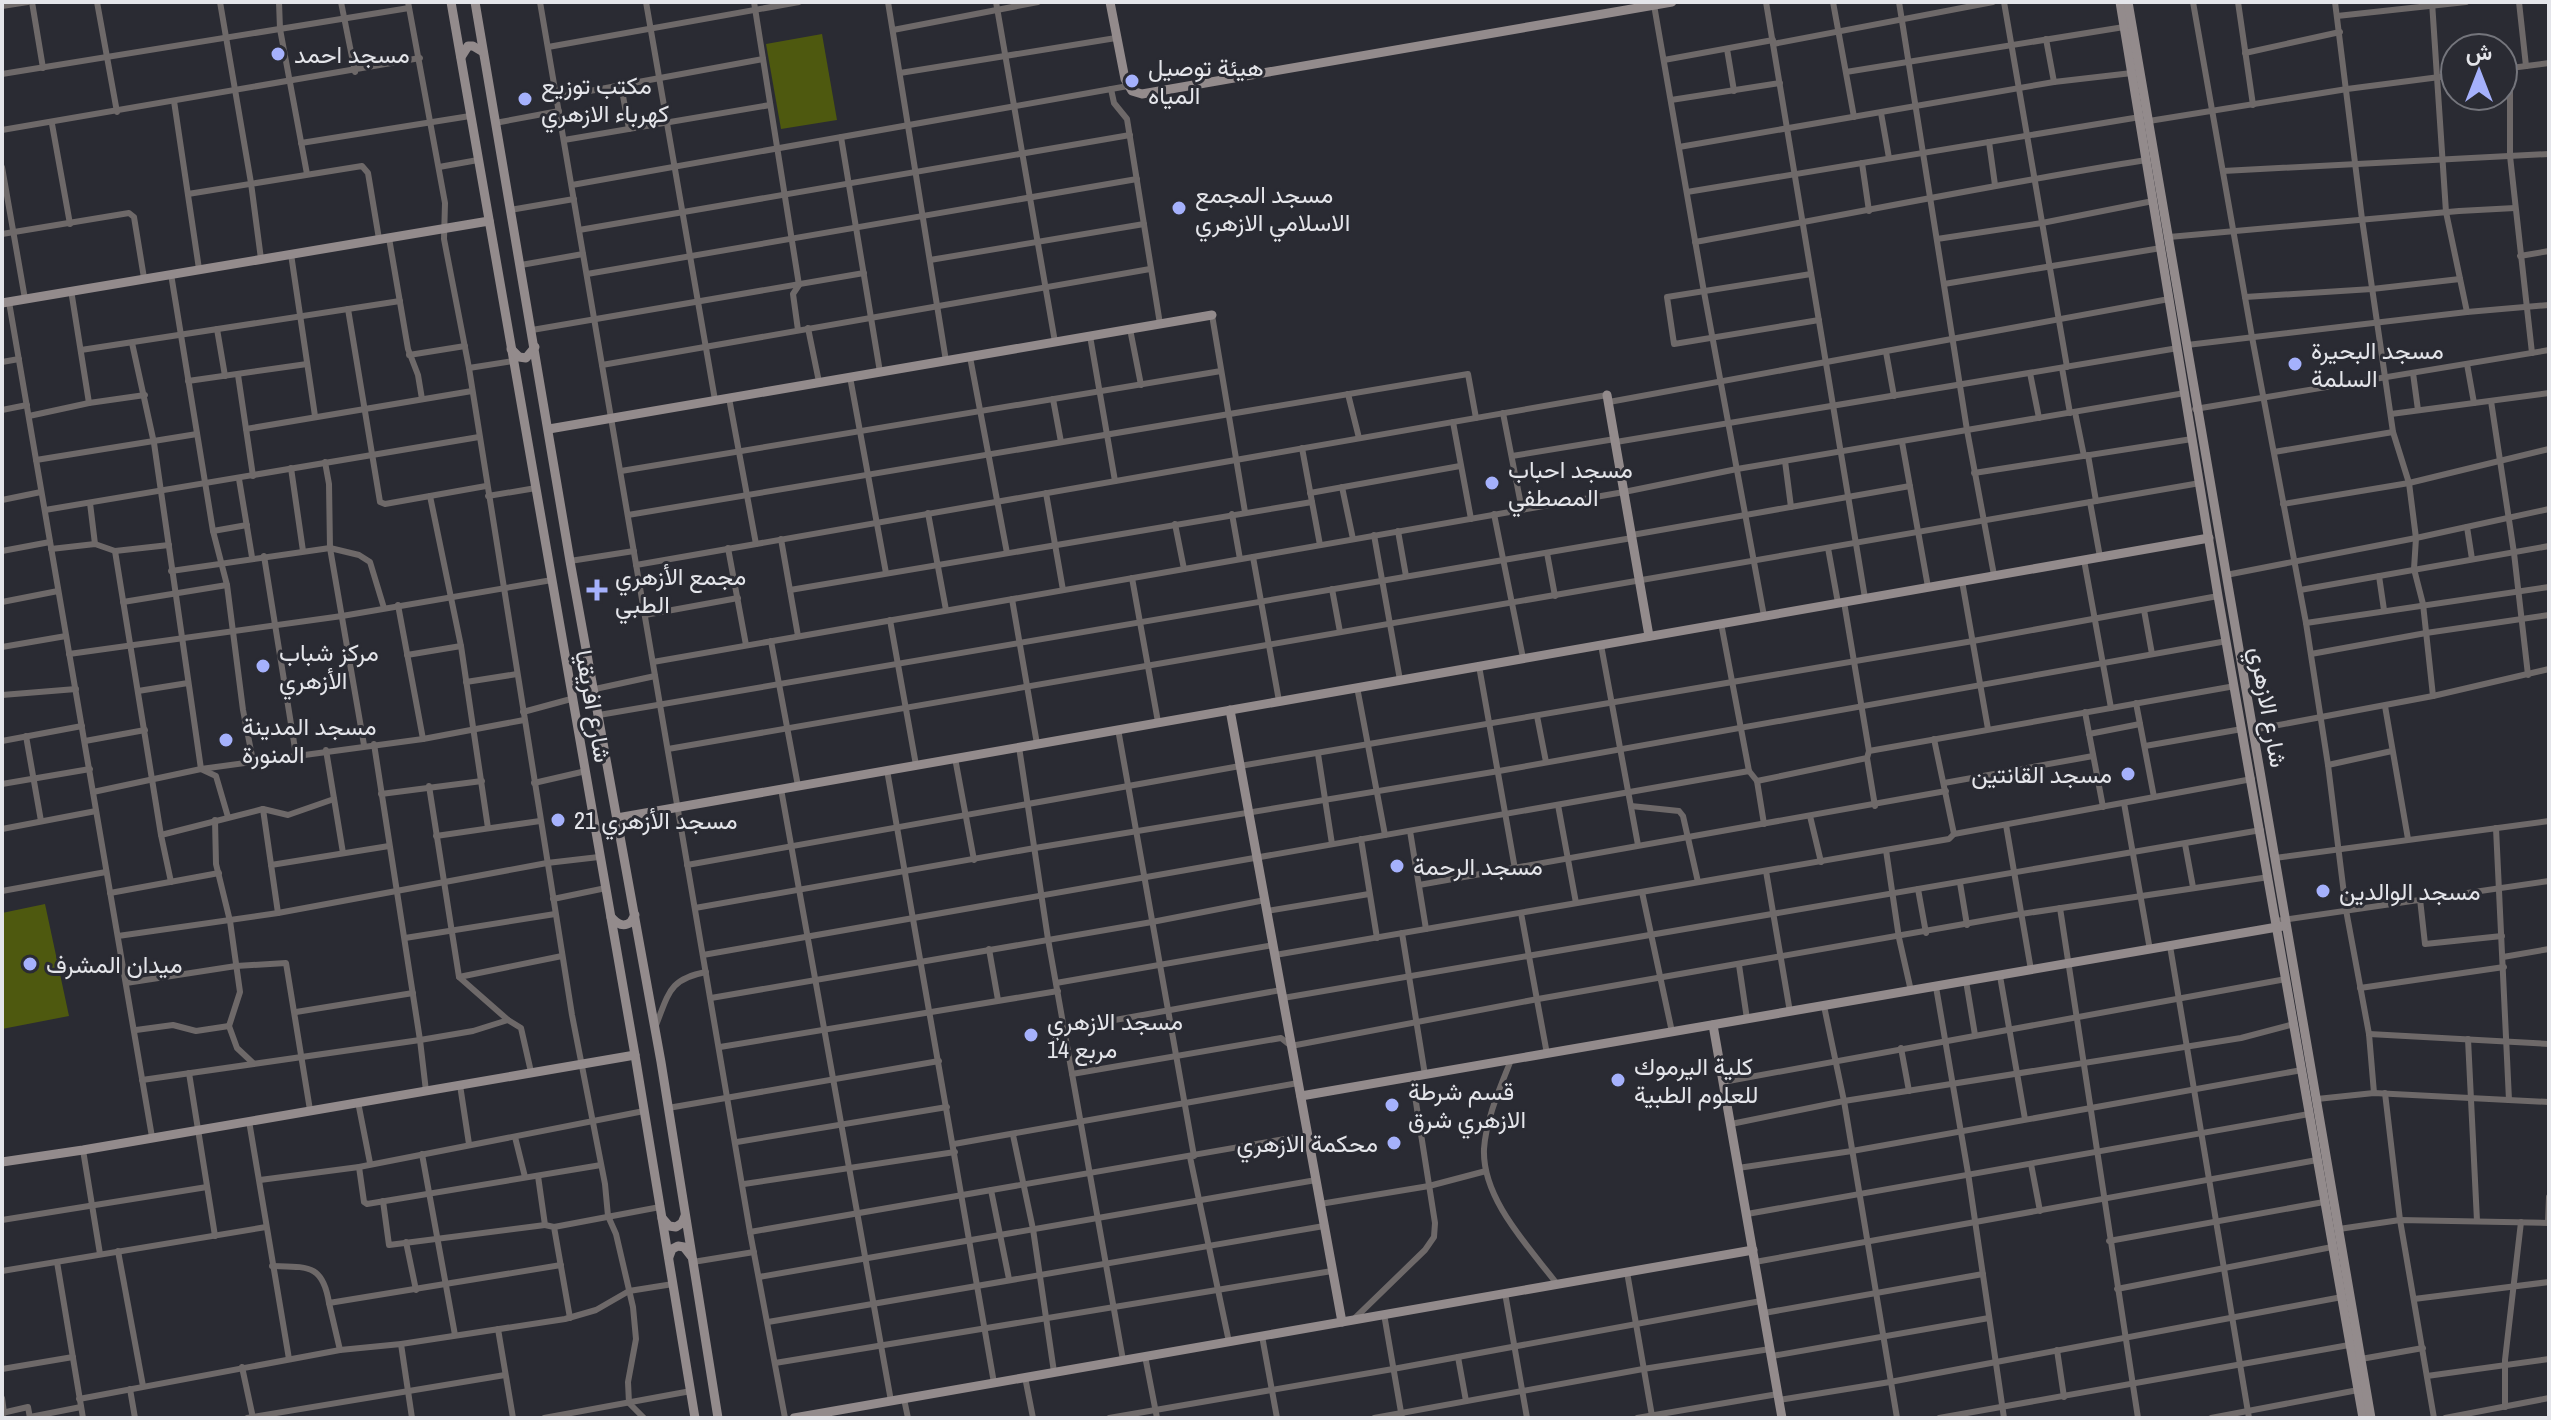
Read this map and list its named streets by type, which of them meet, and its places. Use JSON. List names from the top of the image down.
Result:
{
  "streets": {
    "street": ["شارع افريقيا", "شارع الازهري"]
  },
  "places": {
    "other": [
      "مسجد احمد",
      "هيئة توصيل المياه",
      "مكتب توزيع كهرباء الازهري",
      "مسجد المجمع الاسلامي الازهري",
      "مسجد البحيرة السلمة",
      "مسجد احباب المصطفي",
      "مركز شباب الأزهري",
      "مسجد المدينة المنورة",
      "مسجد القانتين",
      "مسجد الأزهري 21",
      "مسجد الرحمة",
      "مسجد الوالدين",
      "ميدان المشرف",
      "مسجد الازهري مربع 14",
      "كلية اليرموك للعلوم الطبية",
      "قسم شرطة الازهري شرق",
      "محكمة الازهري"
    ],
    "health": ["مجمع الأزهري الطبي"]
  },
  "north": "top"
}
